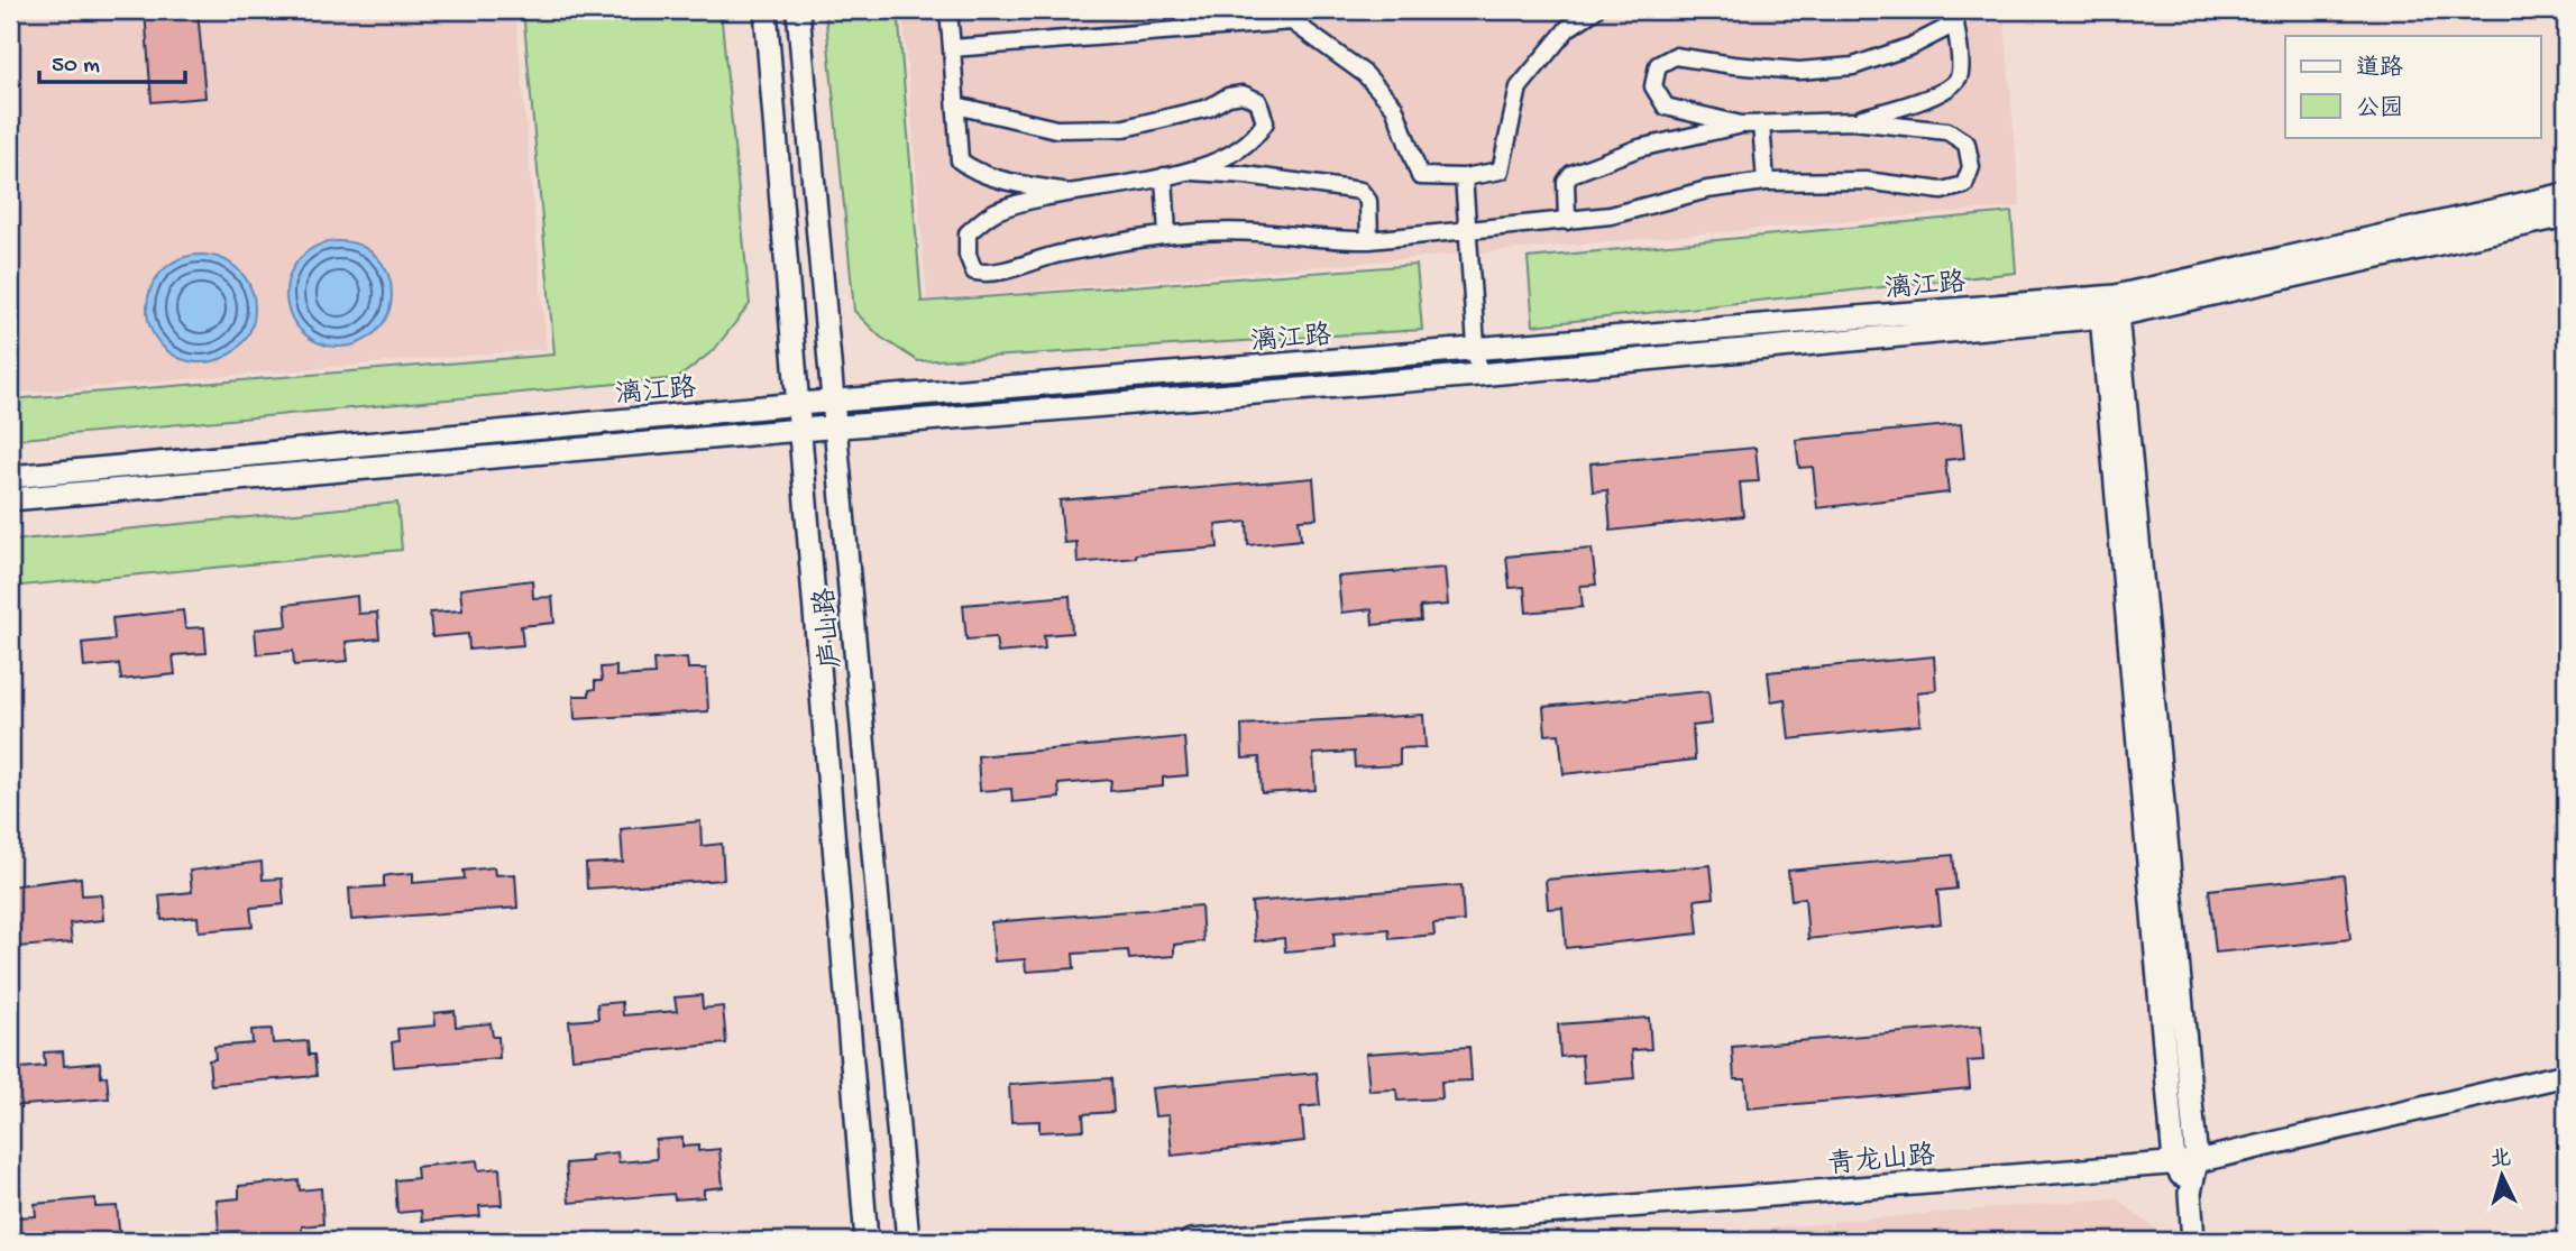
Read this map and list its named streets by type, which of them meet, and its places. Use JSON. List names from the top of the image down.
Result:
{
  "streets": {
    "street": ["漓江路", "庐山路", "青龙山路"]
  },
  "crossings": [
    ["漓江路", "庐山路"]
  ],
  "legend": ["道路", "公园"],
  "scale_bar": "50 m",
  "north": "top"
}
